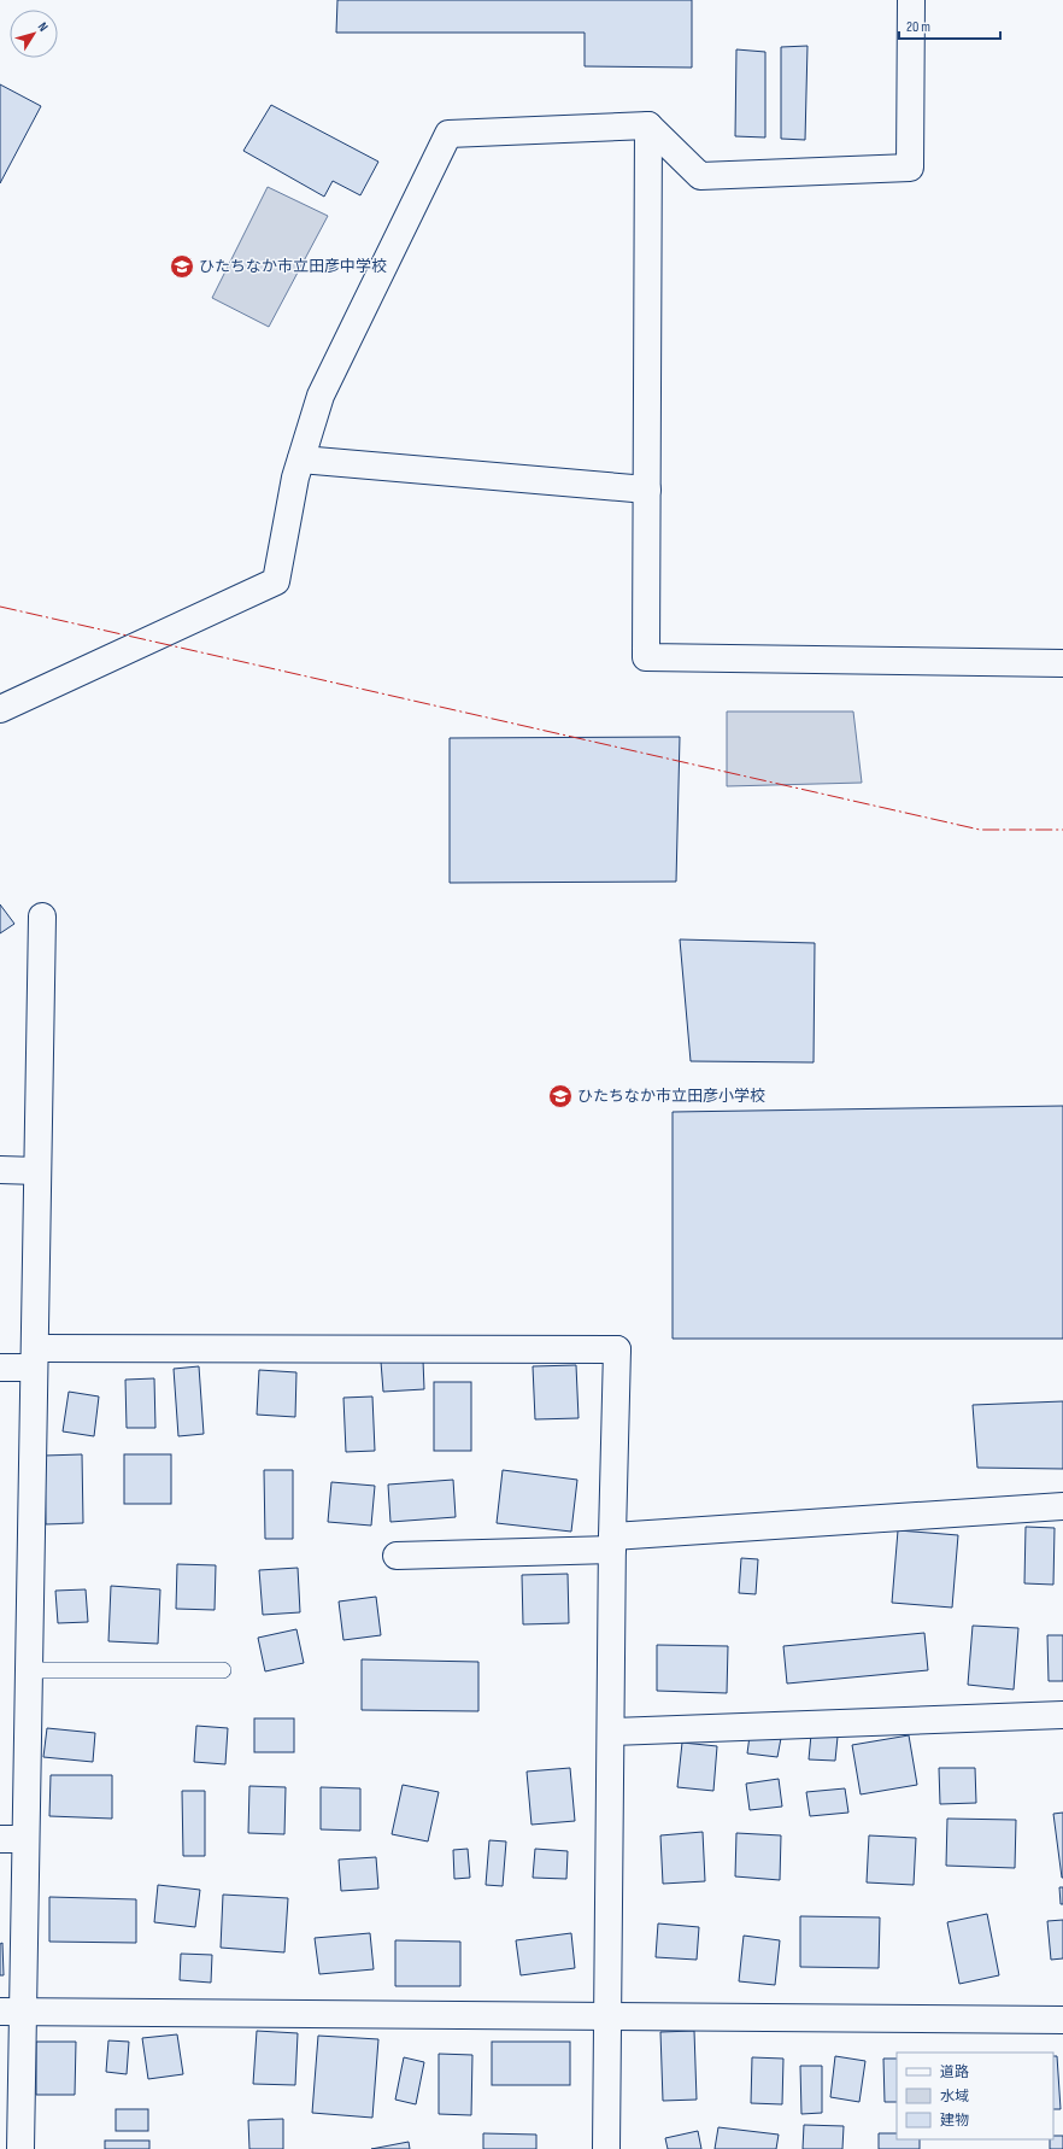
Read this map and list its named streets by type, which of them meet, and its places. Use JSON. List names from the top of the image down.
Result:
{
  "places": {
    "school or university": ["ひたちなか市立田彦中学校", "ひたちなか市立田彦小学校"]
  },
  "legend": ["道路", "水域", "建物"],
  "scale_bar": "20 m",
  "north": "top right"
}
